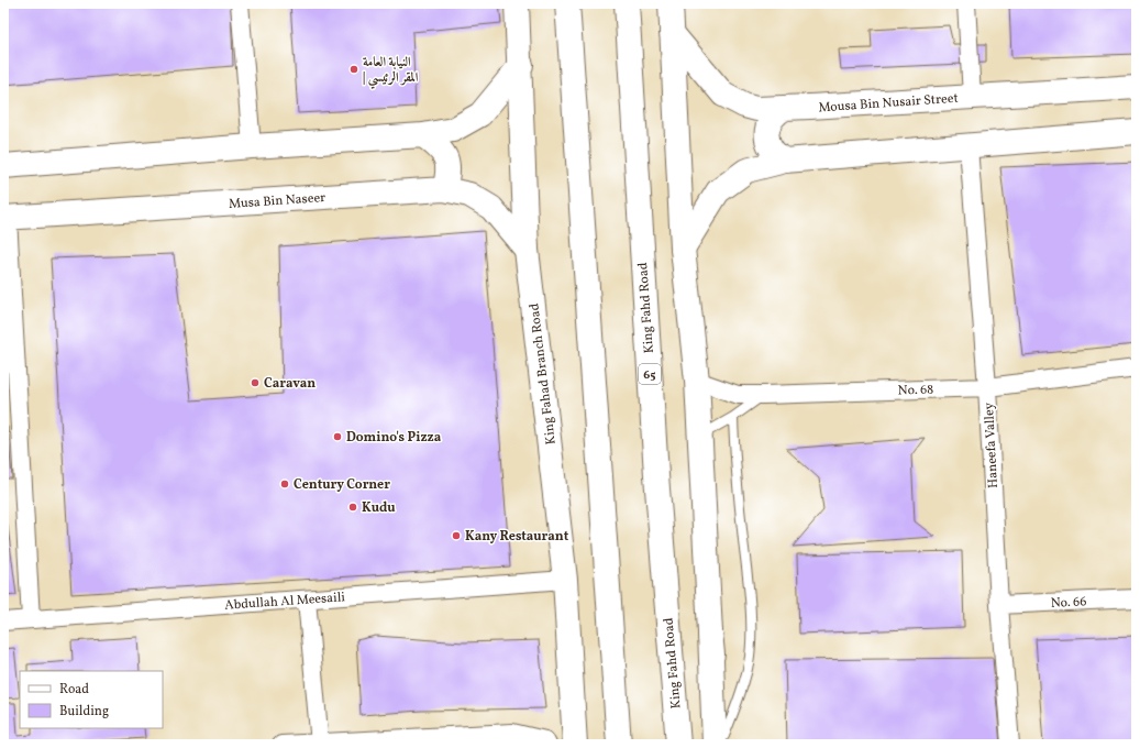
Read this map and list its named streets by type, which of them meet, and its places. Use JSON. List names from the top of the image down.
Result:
{
  "streets": {
    "main road": [
      "Mousa Bin Nusair Street",
      "Musa Bin Naseer",
      "King Fahd Road",
      "King Fahad Branch Road",
      "65"
    ],
    "street": [
      "No. 68",
      "Haneefa Valley",
      "Abdullah Al Meesaili",
      "No. 66"
    ]
  },
  "crossings": [
    ["Musa Bin Naseer", "King Fahad Branch Road"],
    ["King Fahad Branch Road", "Abdullah Al Meesaili"],
    ["No. 68", "Haneefa Valley"],
    ["Haneefa Valley", "No. 66"]
  ],
  "places": [
    "النيابة العامة | المقر الرئيسي",
    "Caravan",
    "Domino's Pizza",
    "Century Corner",
    "Kudu",
    "Kany Restaurant"
  ],
  "legend": ["Road", "Building"]
}
